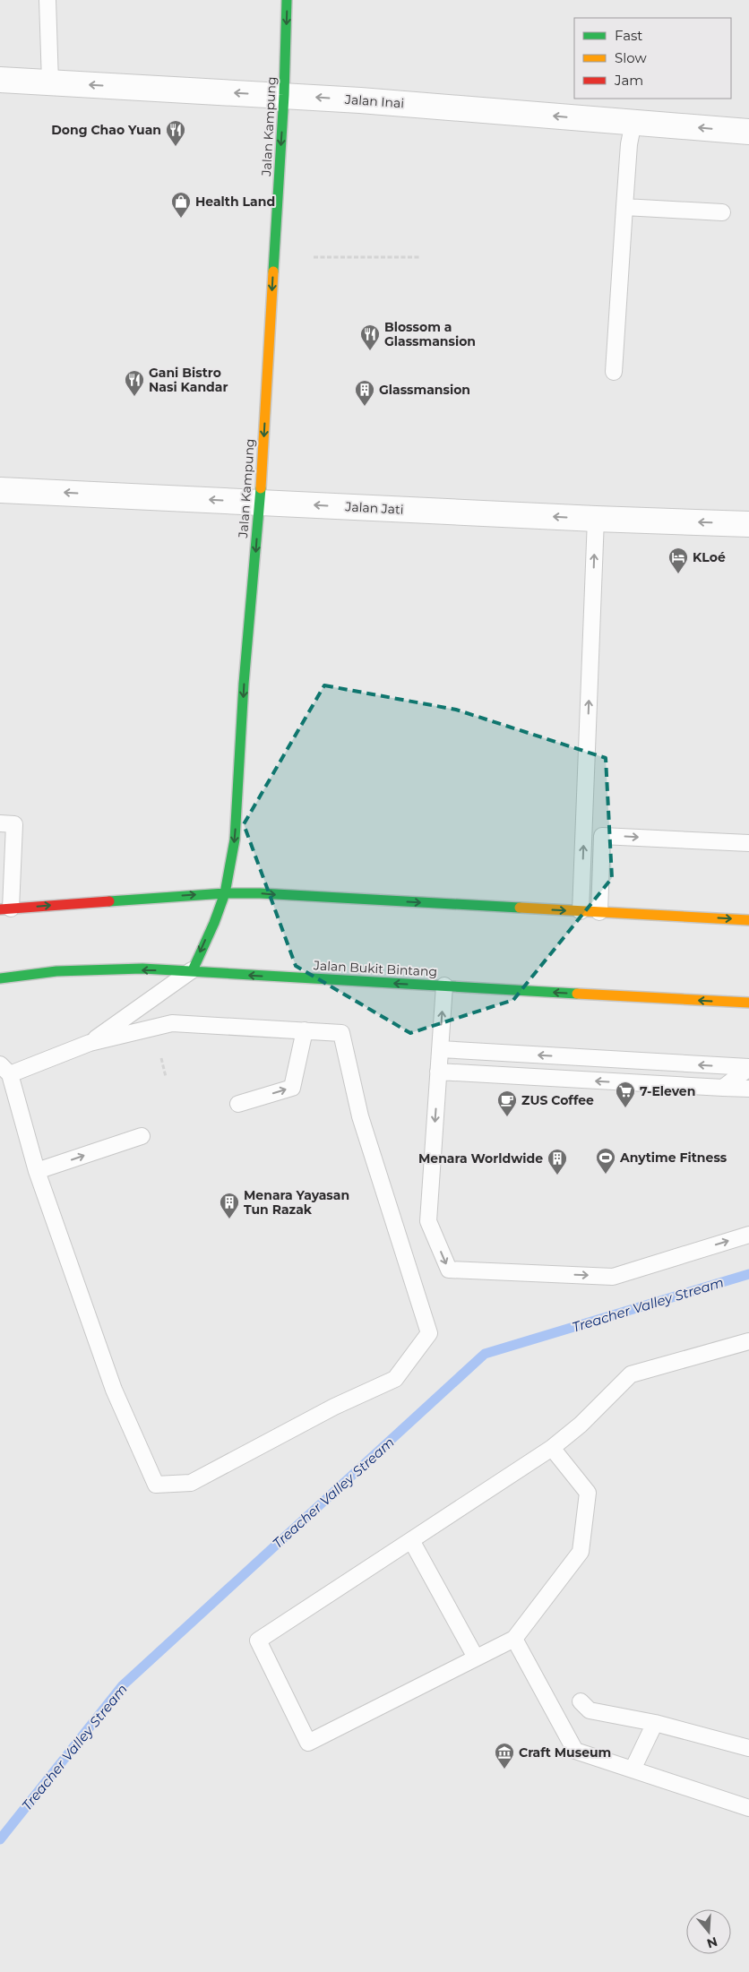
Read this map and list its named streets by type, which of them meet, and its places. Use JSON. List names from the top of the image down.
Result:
{
  "streets": {
    "main road": ["Jalan Kampung", "Jalan Bukit Bintang"],
    "street": ["Jalan Inai", "Jalan Jati"]
  },
  "crossings": [
    ["Jalan Inai", "Jalan Kampung"],
    ["Jalan Kampung", "Jalan Jati"],
    ["Jalan Kampung", "Jalan Bukit Bintang"]
  ],
  "one_way": ["Jalan Inai", "Jalan Kampung", "Jalan Jati"],
  "water": ["Treacher Valley Stream"],
  "places": {
    "restaurant": ["Dong Chao Yuan", "Blossom a Glassmansion", "Gani Bistro Nasi Kandar"],
    "shop": ["Health Land"],
    "building": ["Glassmansion", "Menara Worldwide", "Menara Yayasan Tun Razak"],
    "hotel": ["KLoé"],
    "supermarket": ["7-Eleven"],
    "cafe": ["ZUS Coffee"],
    "sports": ["Anytime Fitness"],
    "museum": ["Craft Museum"]
  },
  "legend": ["Fast", "Slow", "Jam"],
  "north": "bottom"
}
